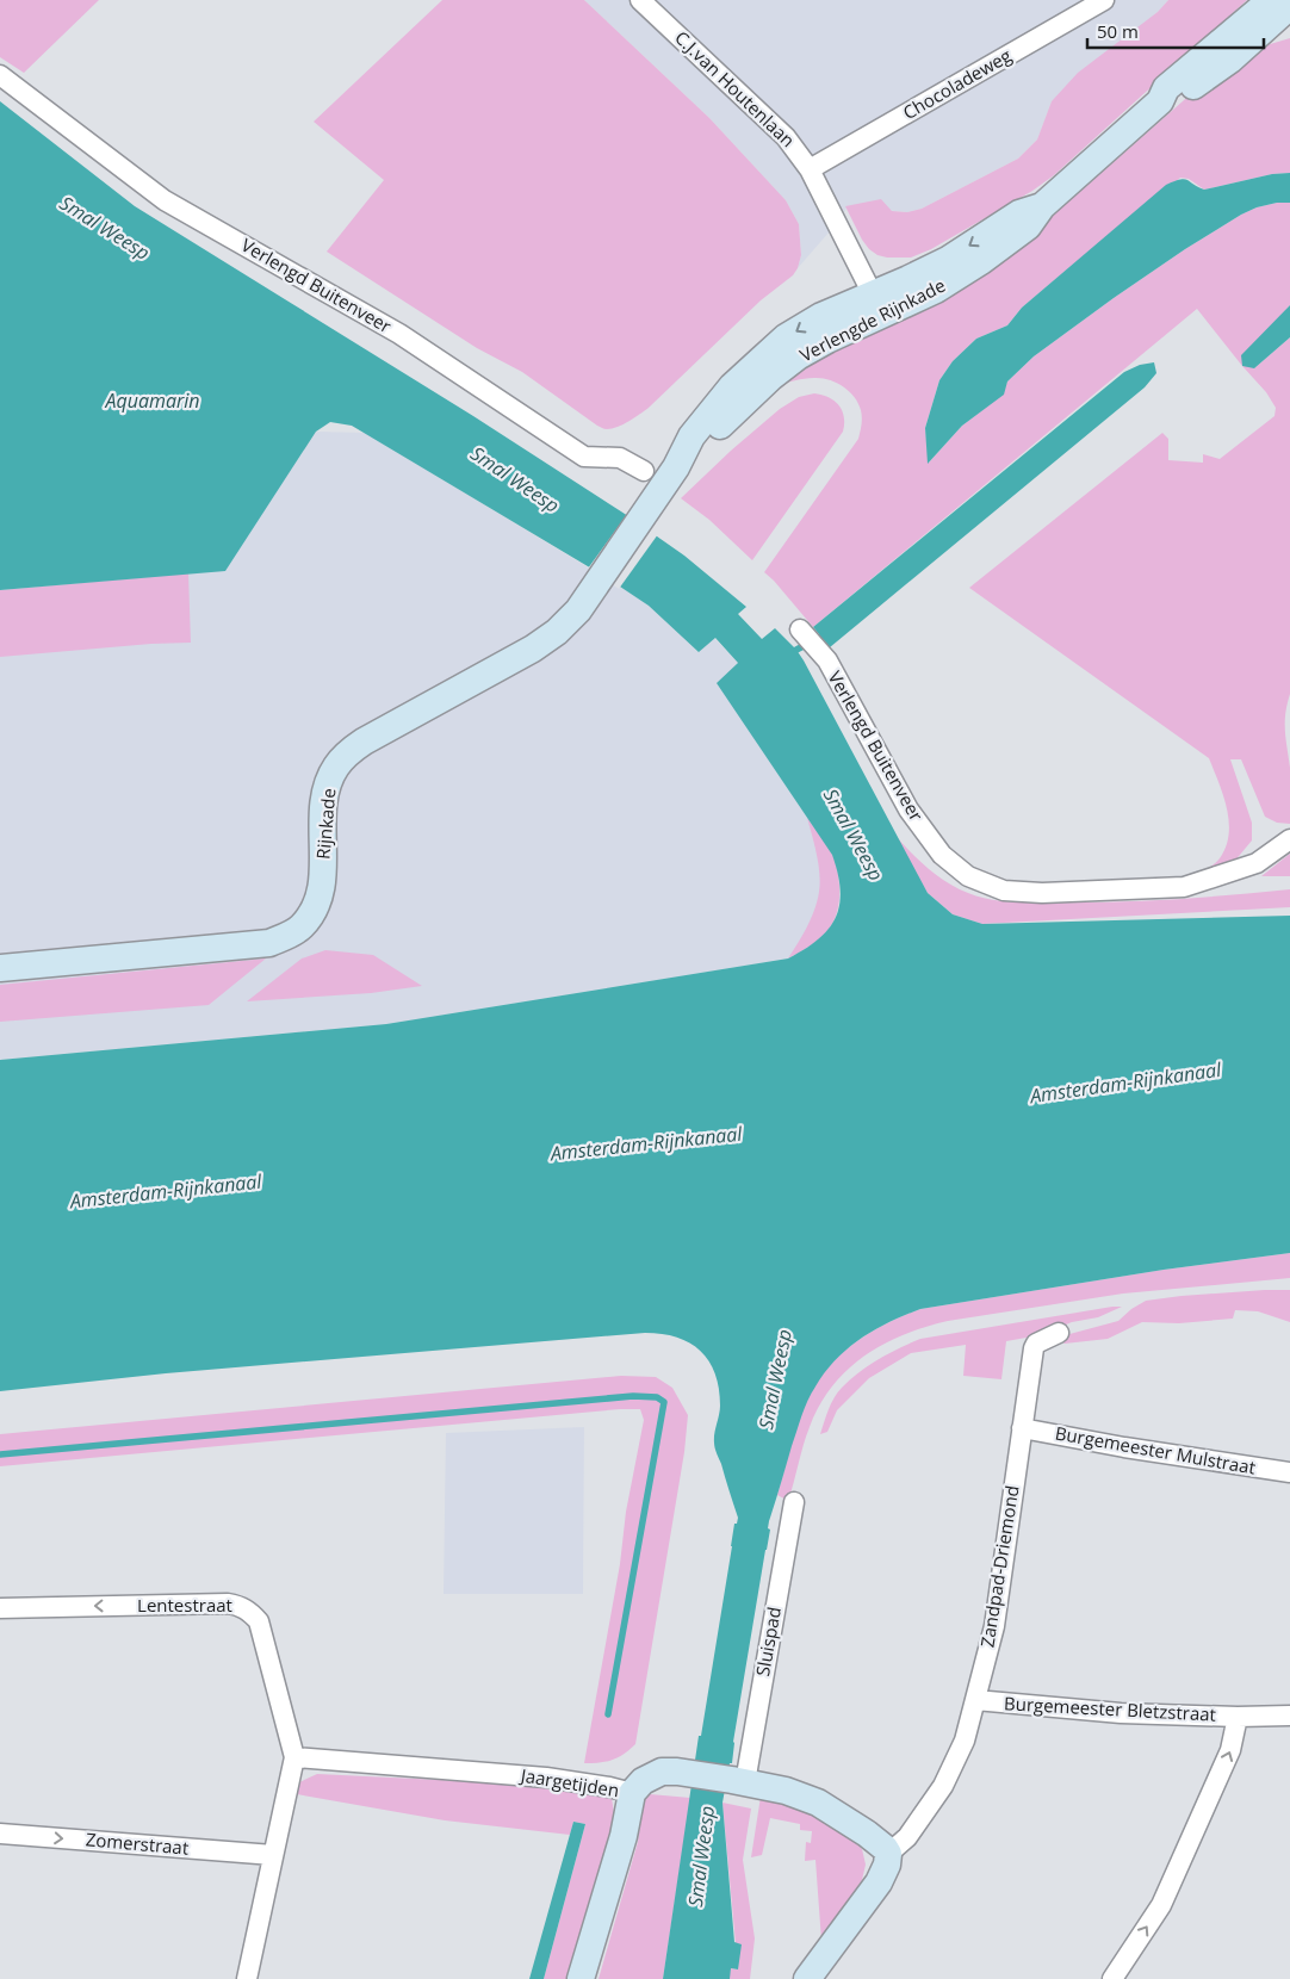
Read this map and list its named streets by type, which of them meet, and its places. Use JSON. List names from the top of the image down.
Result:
{
  "streets": {
    "street": [
      "Chocoladeweg",
      "C.J.van Houtenlaan",
      "Verlengd Buitenveer",
      "Verlengde Rijnkade",
      "Rijnkade",
      "Burgemeester Mulstraat",
      "Zandpad-Driemond",
      "Lentestraat",
      "Sluispad",
      "Burgemeester Bletzstraat",
      "Jaargetijden",
      "Zomerstraat"
    ]
  },
  "crossings": [
    ["Chocoladeweg", "C.J.van Houtenlaan"],
    ["C.J.van Houtenlaan", "Verlengde Rijnkade"],
    ["Verlengde Rijnkade", "Rijnkade"],
    ["Burgemeester Mulstraat", "Zandpad-Driemond"],
    ["Zandpad-Driemond", "Burgemeester Bletzstraat"],
    ["Zandpad-Driemond", "Jaargetijden"],
    ["Lentestraat", "Jaargetijden"],
    ["Sluispad", "Jaargetijden"]
  ],
  "one_way": ["Lentestraat", "Burgemeester Bletzstraat", "Zomerstraat"],
  "water": ["Smal Weesp", "Aquamarin", "Amsterdam-Rijnkanaal"],
  "scale_bar": "50 m"
}
